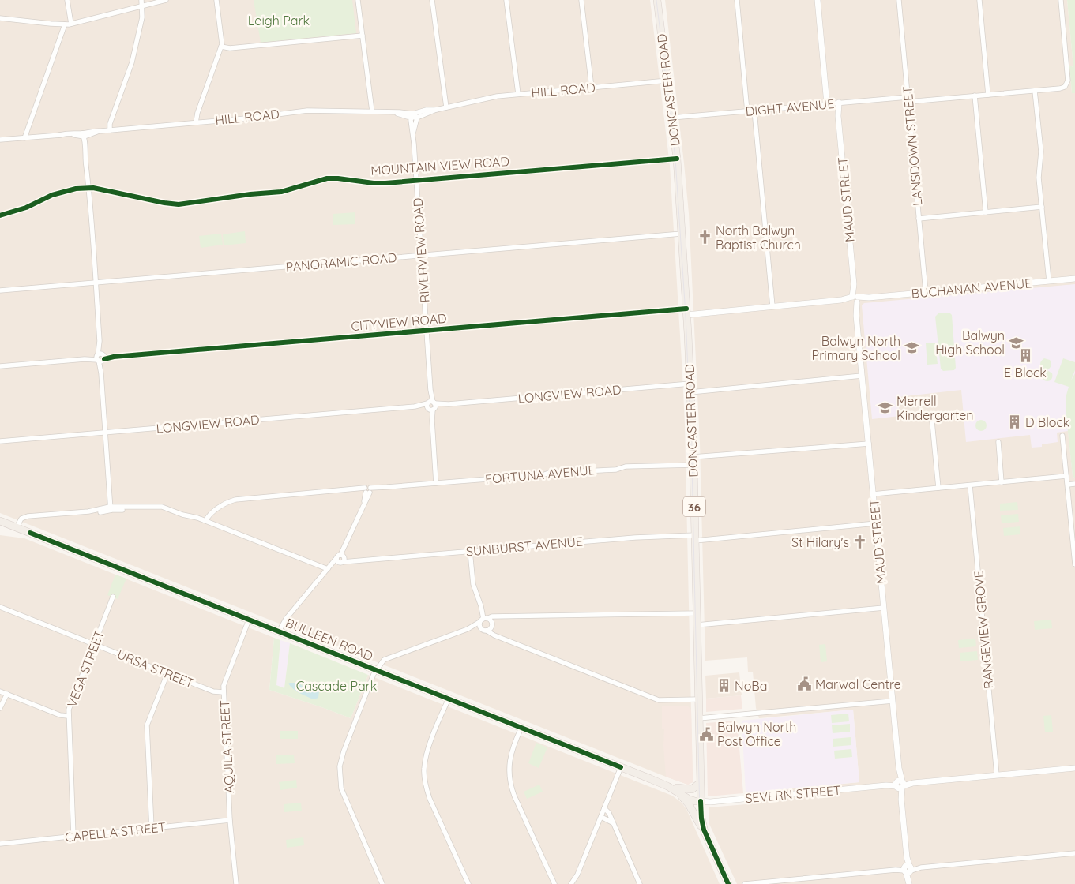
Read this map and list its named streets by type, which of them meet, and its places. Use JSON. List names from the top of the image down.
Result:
{
  "streets": {
    "main road": ["DONCASTER ROAD", "36", "BULLEEN ROAD"],
    "street": [
      "HILL ROAD",
      "DIGHT AVENUE",
      "LANSDOWN STREET",
      "MOUNTAIN VIEW ROAD",
      "MAUD STREET",
      "RIVERVIEW ROAD",
      "PANORAMIC ROAD",
      "BUCHANAN AVENUE",
      "CITYVIEW ROAD",
      "LONGVIEW ROAD",
      "FORTUNA AVENUE",
      "SUNBURST AVENUE",
      "RANGEVIEW GROVE",
      "VEGA STREET",
      "URSA STREET",
      "AQUILA STREET",
      "SEVERN STREET",
      "CAPELLA STREET"
    ]
  },
  "crossings": [
    ["HILL ROAD", "DONCASTER ROAD"],
    ["HILL ROAD", "RIVERVIEW ROAD"],
    ["DONCASTER ROAD", "DIGHT AVENUE"],
    ["DONCASTER ROAD", "MOUNTAIN VIEW ROAD"],
    ["DONCASTER ROAD", "PANORAMIC ROAD"],
    ["DONCASTER ROAD", "BUCHANAN AVENUE"],
    ["DONCASTER ROAD", "CITYVIEW ROAD"],
    ["DONCASTER ROAD", "LONGVIEW ROAD"],
    ["DONCASTER ROAD", "FORTUNA AVENUE"],
    ["DONCASTER ROAD", "SUNBURST AVENUE"],
    ["DONCASTER ROAD", "BULLEEN ROAD"],
    ["DONCASTER ROAD", "SEVERN STREET"],
    ["DIGHT AVENUE", "LANSDOWN STREET"],
    ["DIGHT AVENUE", "MAUD STREET"],
    ["LANSDOWN STREET", "BUCHANAN AVENUE"],
    ["MOUNTAIN VIEW ROAD", "RIVERVIEW ROAD"],
    ["MAUD STREET", "BUCHANAN AVENUE"],
    ["MAUD STREET", "SUNBURST AVENUE"],
    ["MAUD STREET", "SEVERN STREET"],
    ["RIVERVIEW ROAD", "PANORAMIC ROAD"],
    ["RIVERVIEW ROAD", "CITYVIEW ROAD"],
    ["RIVERVIEW ROAD", "LONGVIEW ROAD"],
    ["RIVERVIEW ROAD", "FORTUNA AVENUE"],
    ["BUCHANAN AVENUE", "CITYVIEW ROAD"],
    ["RANGEVIEW GROVE", "SEVERN STREET"],
    ["BULLEEN ROAD", "AQUILA STREET"],
    ["BULLEEN ROAD", "SEVERN STREET"],
    ["VEGA STREET", "URSA STREET"],
    ["VEGA STREET", "CAPELLA STREET"],
    ["URSA STREET", "AQUILA STREET"],
    ["AQUILA STREET", "CAPELLA STREET"]
  ],
  "parks": ["Leigh Park", "Cascade Park"],
  "places": {
    "church": ["North Balwyn Baptist Church", "St Hilary's"],
    "school or university": ["Balwyn High School", "Balwyn North Primary School", "Merrell Kindergarten"],
    "building": ["E Block", "D Block", "NoBa"],
    "public building": ["Marwal Centre", "Balwyn North Post Office"]
  }
}
